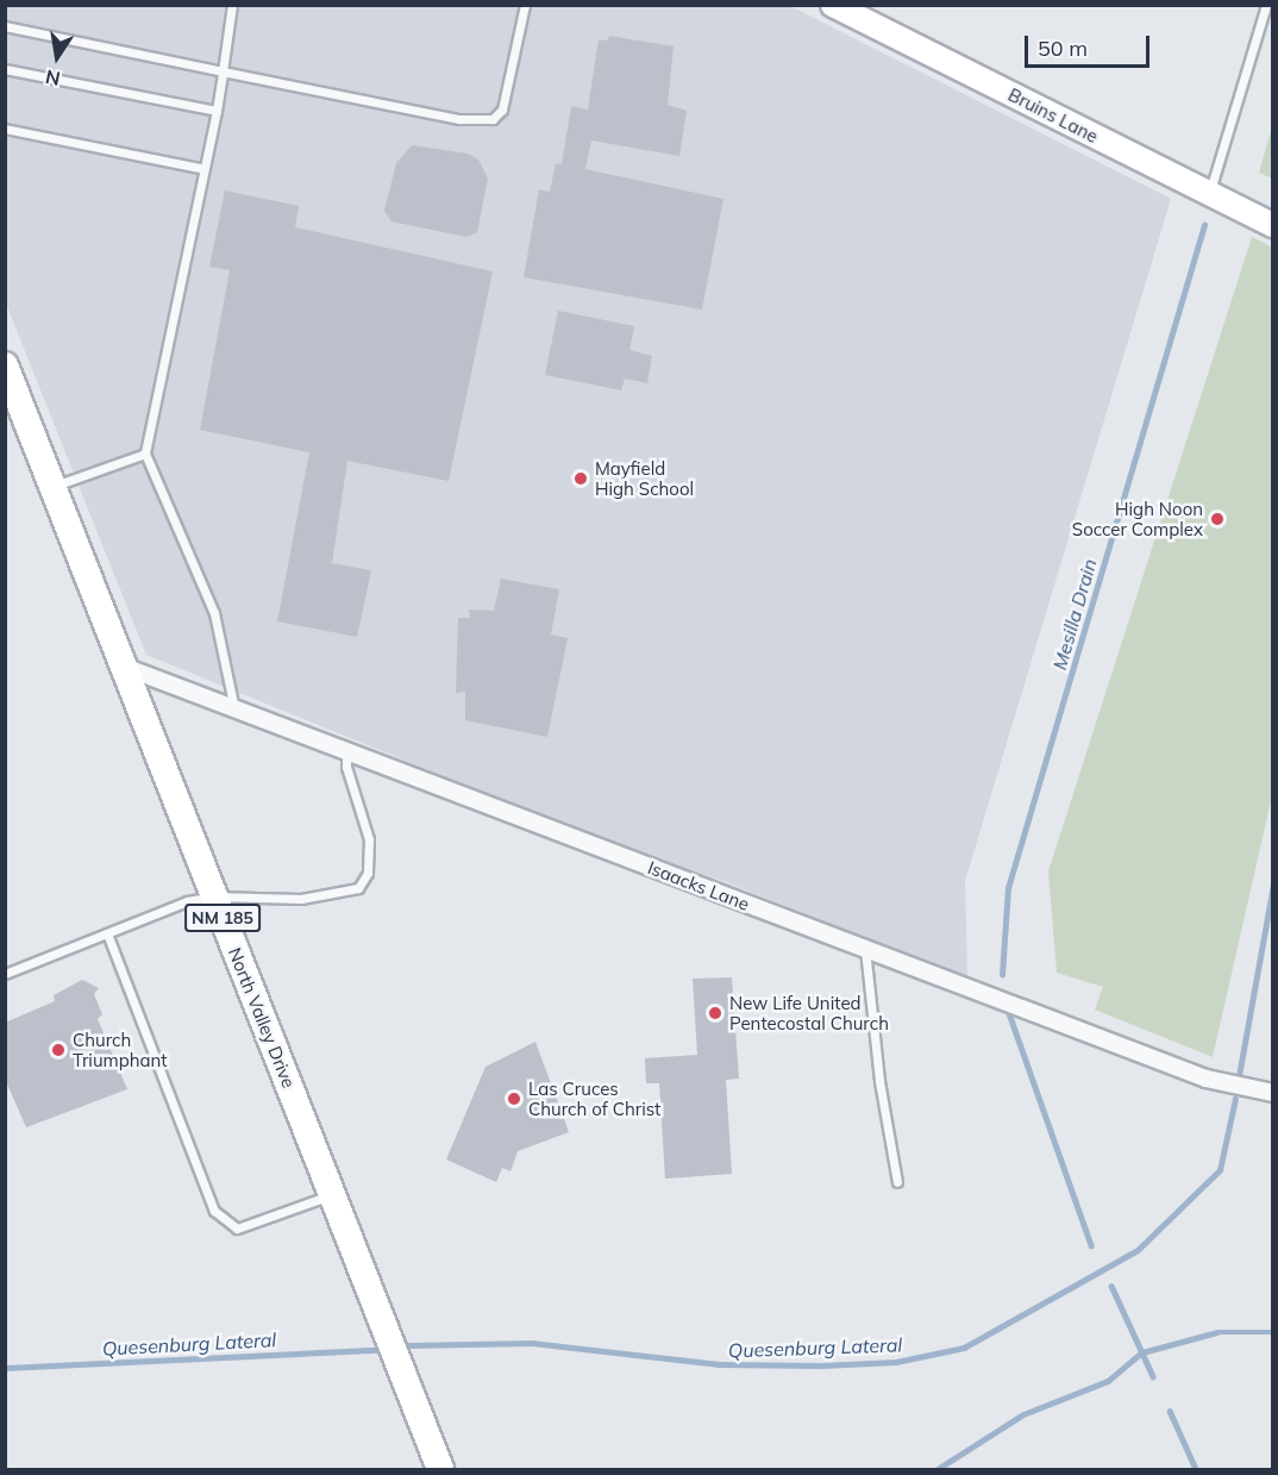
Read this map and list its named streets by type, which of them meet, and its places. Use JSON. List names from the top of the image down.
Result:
{
  "streets": {
    "main road": ["NM 185", "North Valley Drive"],
    "street": ["Bruins Lane", "Isaacks Lane"]
  },
  "crossings": [
    ["Isaacks Lane", "North Valley Drive"]
  ],
  "water": ["Mesilla Drain", "Quesenburg Lateral"],
  "places": [
    "Mayfield High School",
    "High Noon Soccer Complex",
    "New Life United Pentecostal Church",
    "Church Triumphant",
    "Las Cruces Church of Christ"
  ],
  "scale_bar": "50 m",
  "north": "bottom"
}
